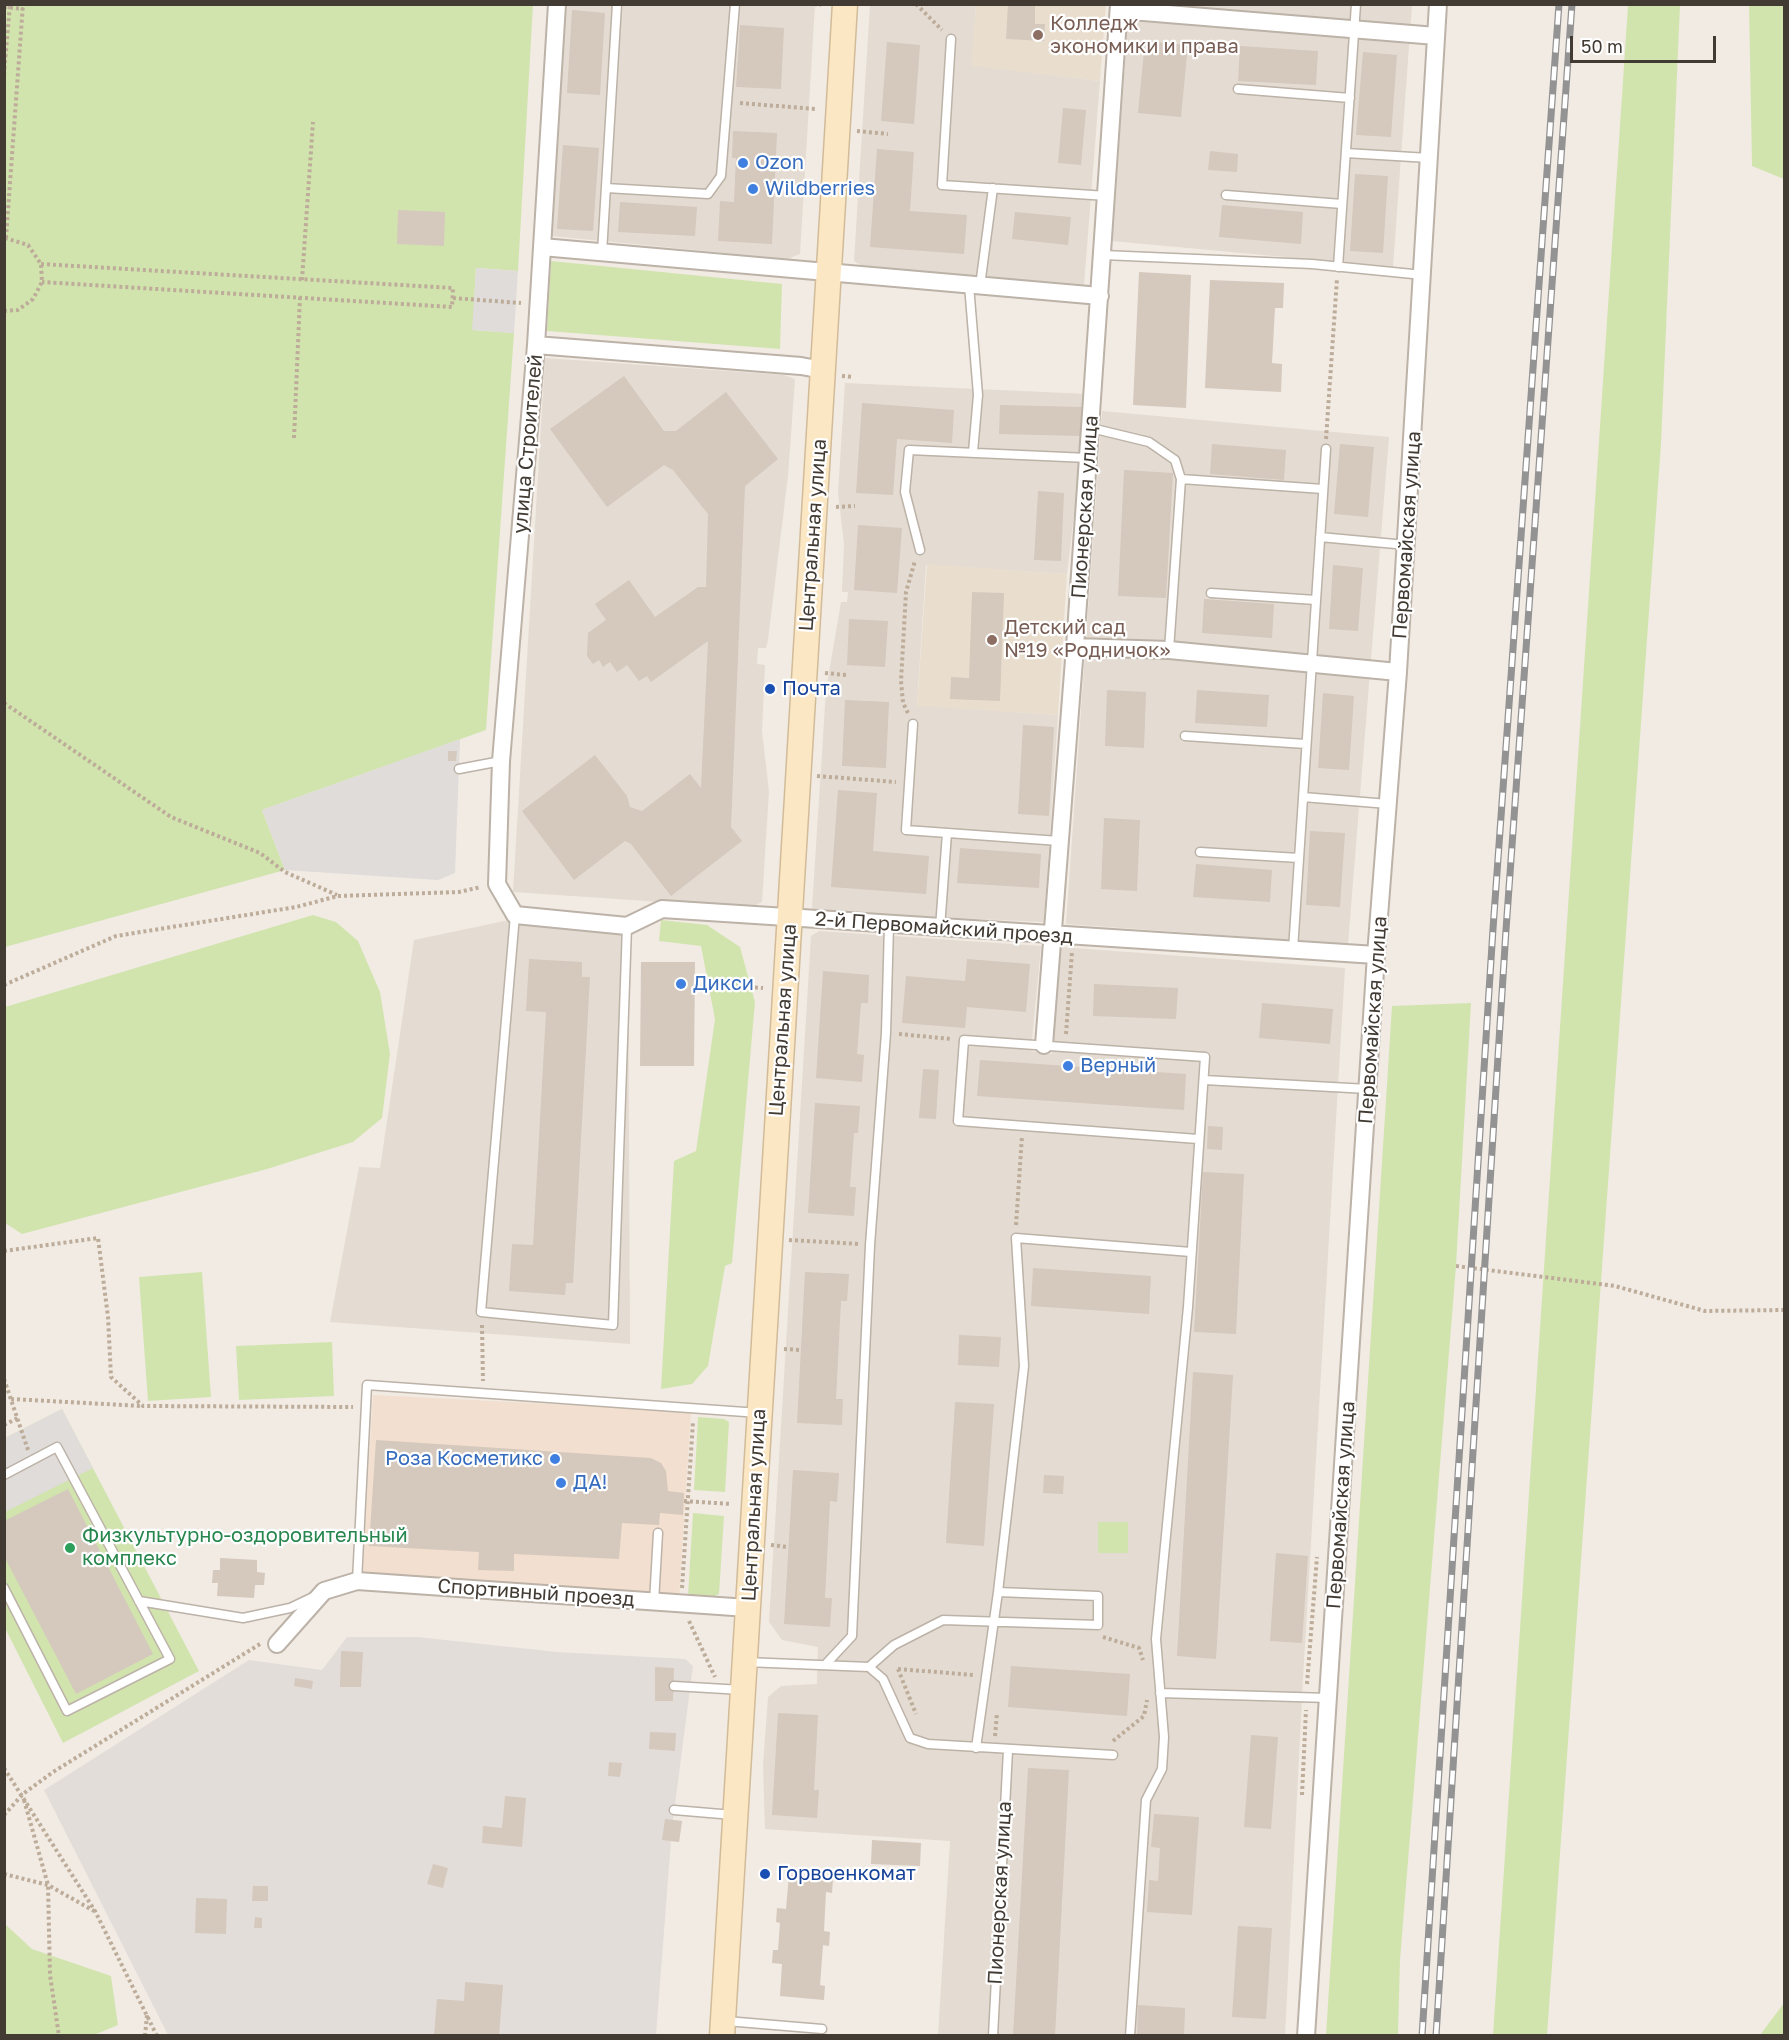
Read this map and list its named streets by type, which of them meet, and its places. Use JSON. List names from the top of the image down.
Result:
{
  "streets": {
    "main road": ["Центральная улица"],
    "street": [
      "улица Строителей",
      "Пионерская улица",
      "Первомайская улица",
      "2-й Первомайский проезд",
      "Спортивный проезд"
    ]
  },
  "crossings": [
    ["Пионерская улица", "2-й Первомайский проезд"],
    ["Центральная улица", "2-й Первомайский проезд"],
    ["Центральная улица", "Спортивный проезд"],
    ["Первомайская улица", "2-й Первомайский проезд"]
  ],
  "places": [
    "Колледж экономики и права",
    "Ozon",
    "Wildberries",
    "Детский сад №19 «Родничок»",
    "Почта",
    "Дикси",
    "Верный",
    "Роза Косметикс",
    "ДА!",
    "Физкультурно-оздоровительный комплекс",
    "Горвоенкомат"
  ],
  "scale_bar": "50 m"
}
